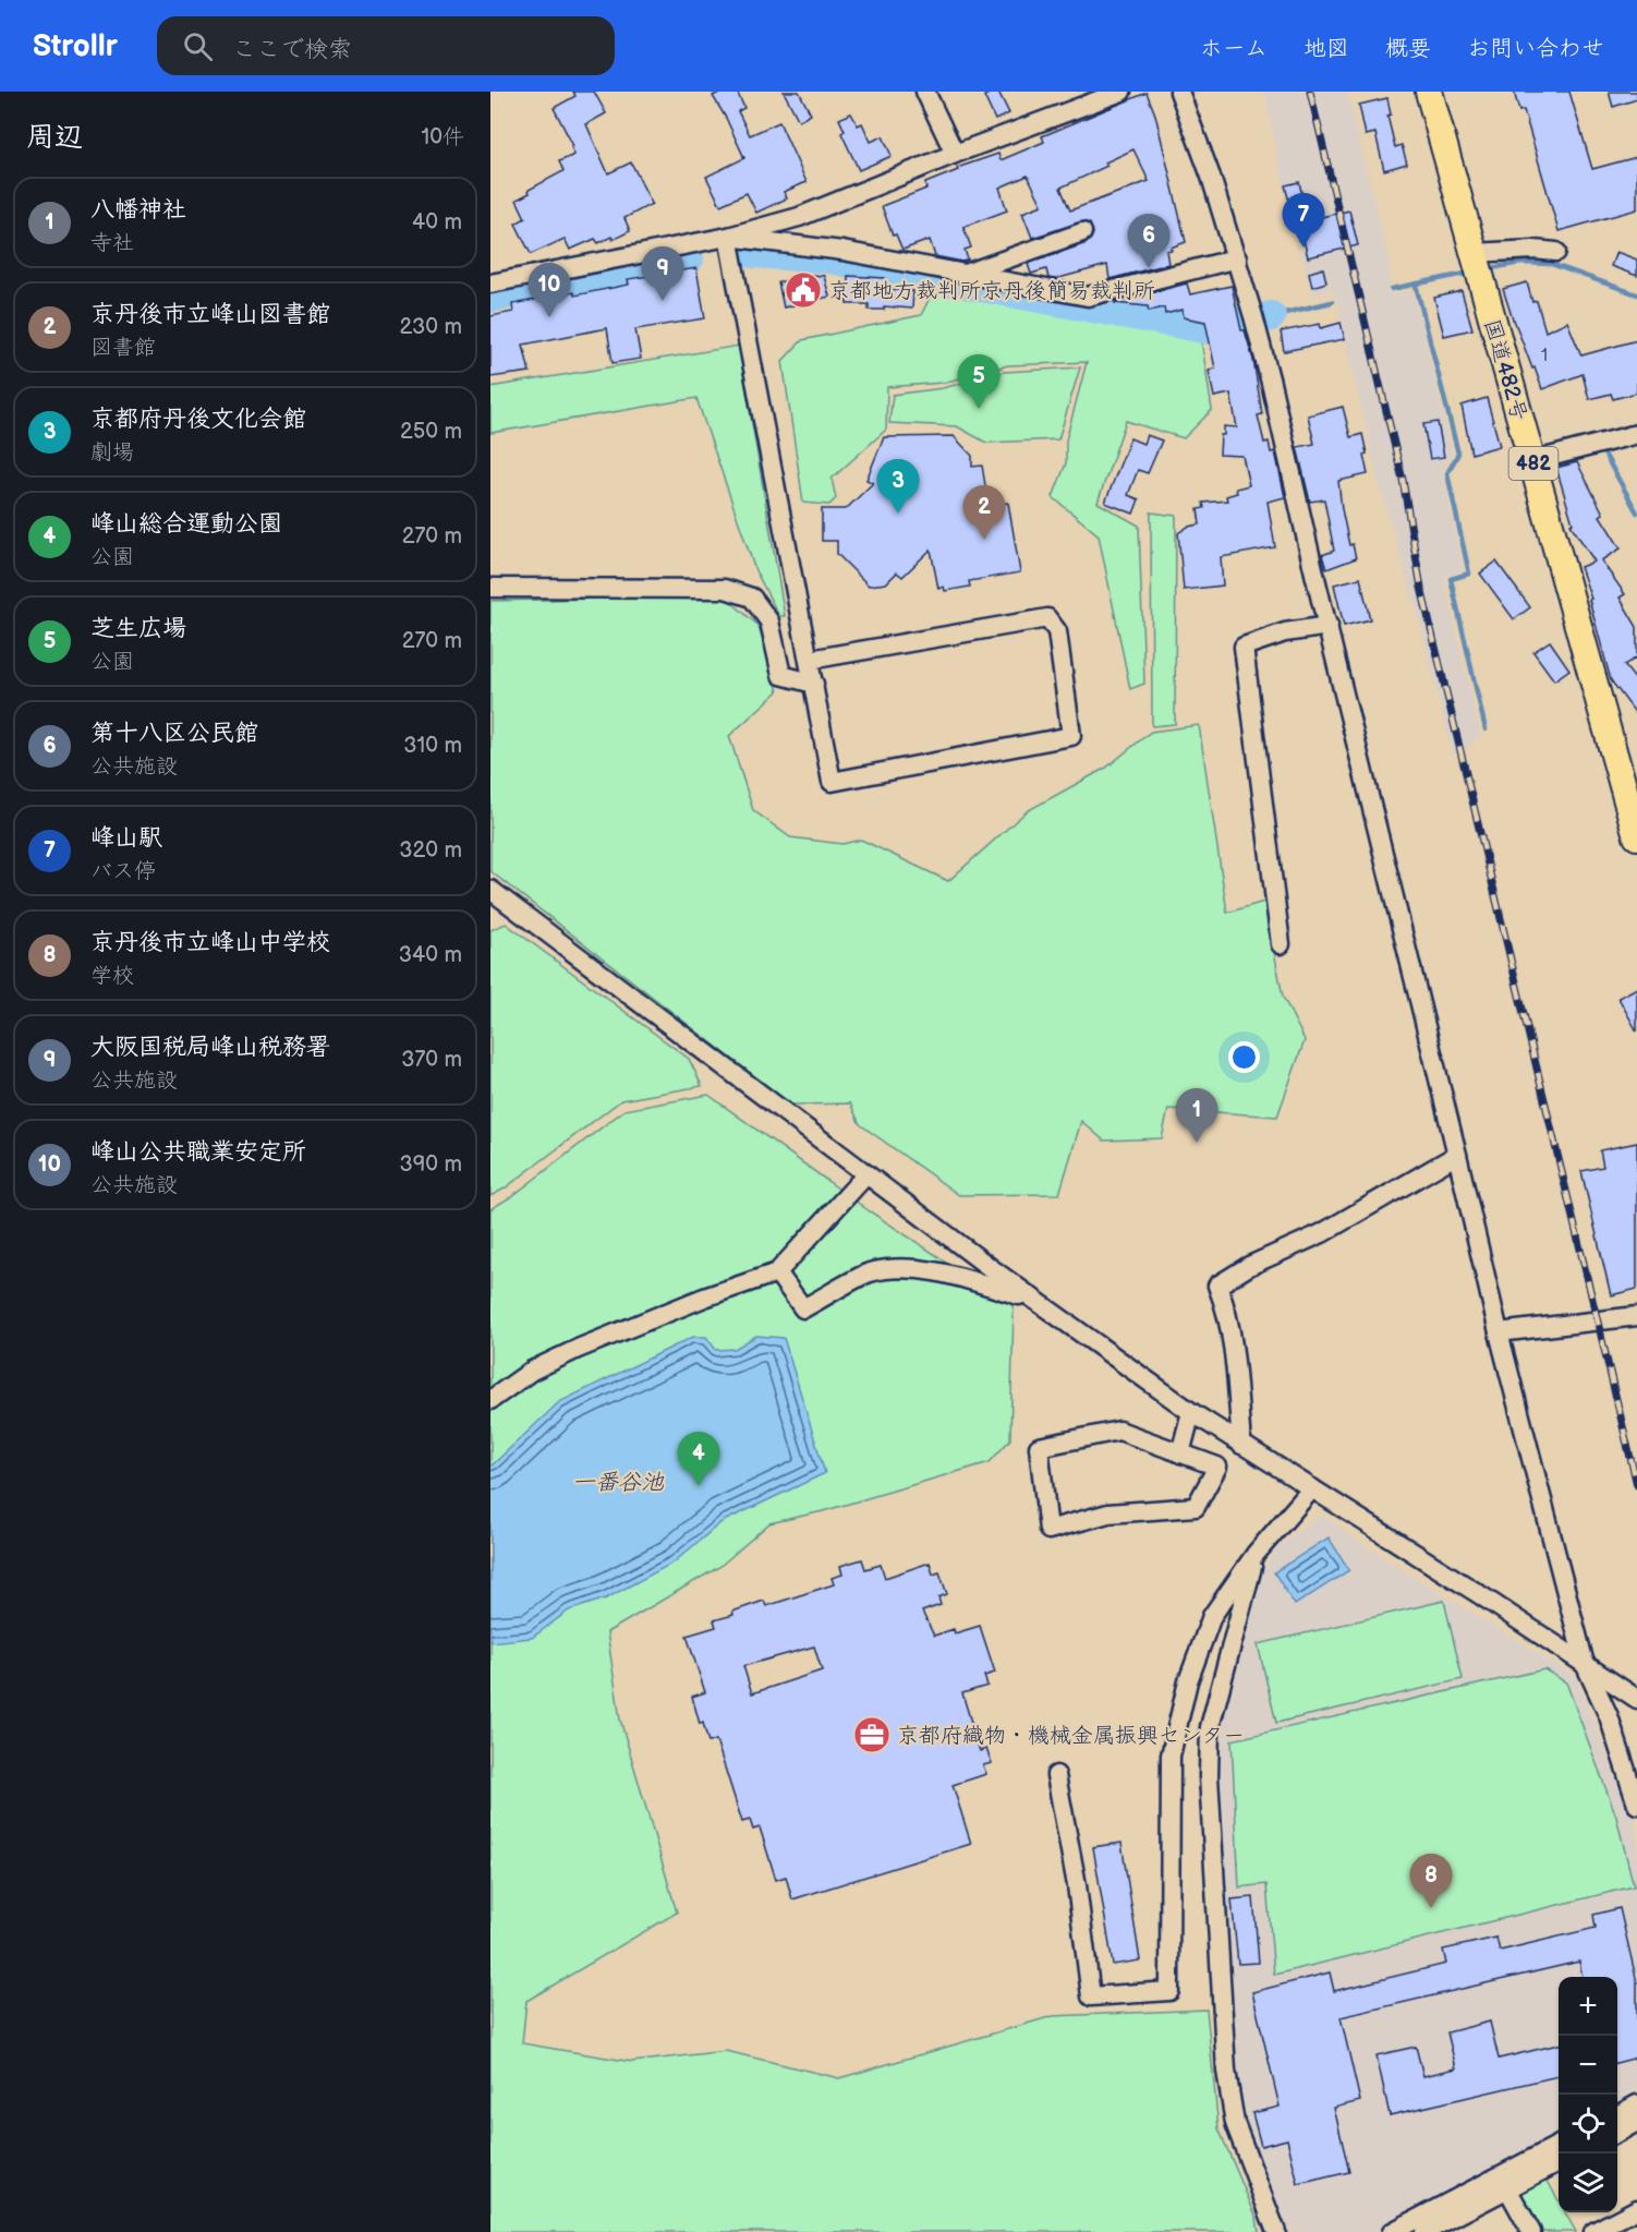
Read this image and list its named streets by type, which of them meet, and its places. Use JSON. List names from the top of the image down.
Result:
{
  "streets": {
    "highway": ["国道482号", "482"]
  },
  "water": ["一番谷池"],
  "places": {
    "public building": ["京都地方裁判所京丹後簡易裁判所"],
    "office": ["京都府織物・機械金属振興センター"]
  },
  "house_numbers": ["1"],
  "page": {
    "header": "Strollr",
    "search": "ここで検索",
    "nav": [
      "ホーム",
      "地図",
      "概要",
      "お問い合わせ"
    ],
    "heading": ["周辺", "10件"],
    "list": [
      {
        "mark": "1",
        "name": "八幡神社",
        "note": "寺社",
        "value": "40 m"
      },
      {
        "mark": "2",
        "name": "京丹後市立峰山図書館",
        "note": "図書館",
        "value": "230 m"
      },
      {
        "mark": "3",
        "name": "京都府丹後文化会館",
        "note": "劇場",
        "value": "250 m"
      },
      {
        "mark": "4",
        "name": "峰山総合運動公園",
        "note": "公園",
        "value": "270 m"
      },
      {
        "mark": "5",
        "name": "芝生広場",
        "note": "公園",
        "value": "270 m"
      },
      {
        "mark": "6",
        "name": "第十八区公民館",
        "note": "公共施設",
        "value": "310 m"
      },
      {
        "mark": "7",
        "name": "峰山駅",
        "note": "バス停",
        "value": "320 m"
      },
      {
        "mark": "8",
        "name": "京丹後市立峰山中学校",
        "note": "学校",
        "value": "340 m"
      },
      {
        "mark": "9",
        "name": "大阪国税局峰山税務署",
        "note": "公共施設",
        "value": "370 m"
      },
      {
        "mark": "10",
        "name": "峰山公共職業安定所",
        "note": "公共施設",
        "value": "390 m"
      }
    ],
    "pins": [
      "7",
      "6",
      "9",
      "10",
      "5",
      "3",
      "2",
      "1",
      "4",
      "8"
    ],
    "map_buttons": ["+", "−"]
  }
}
